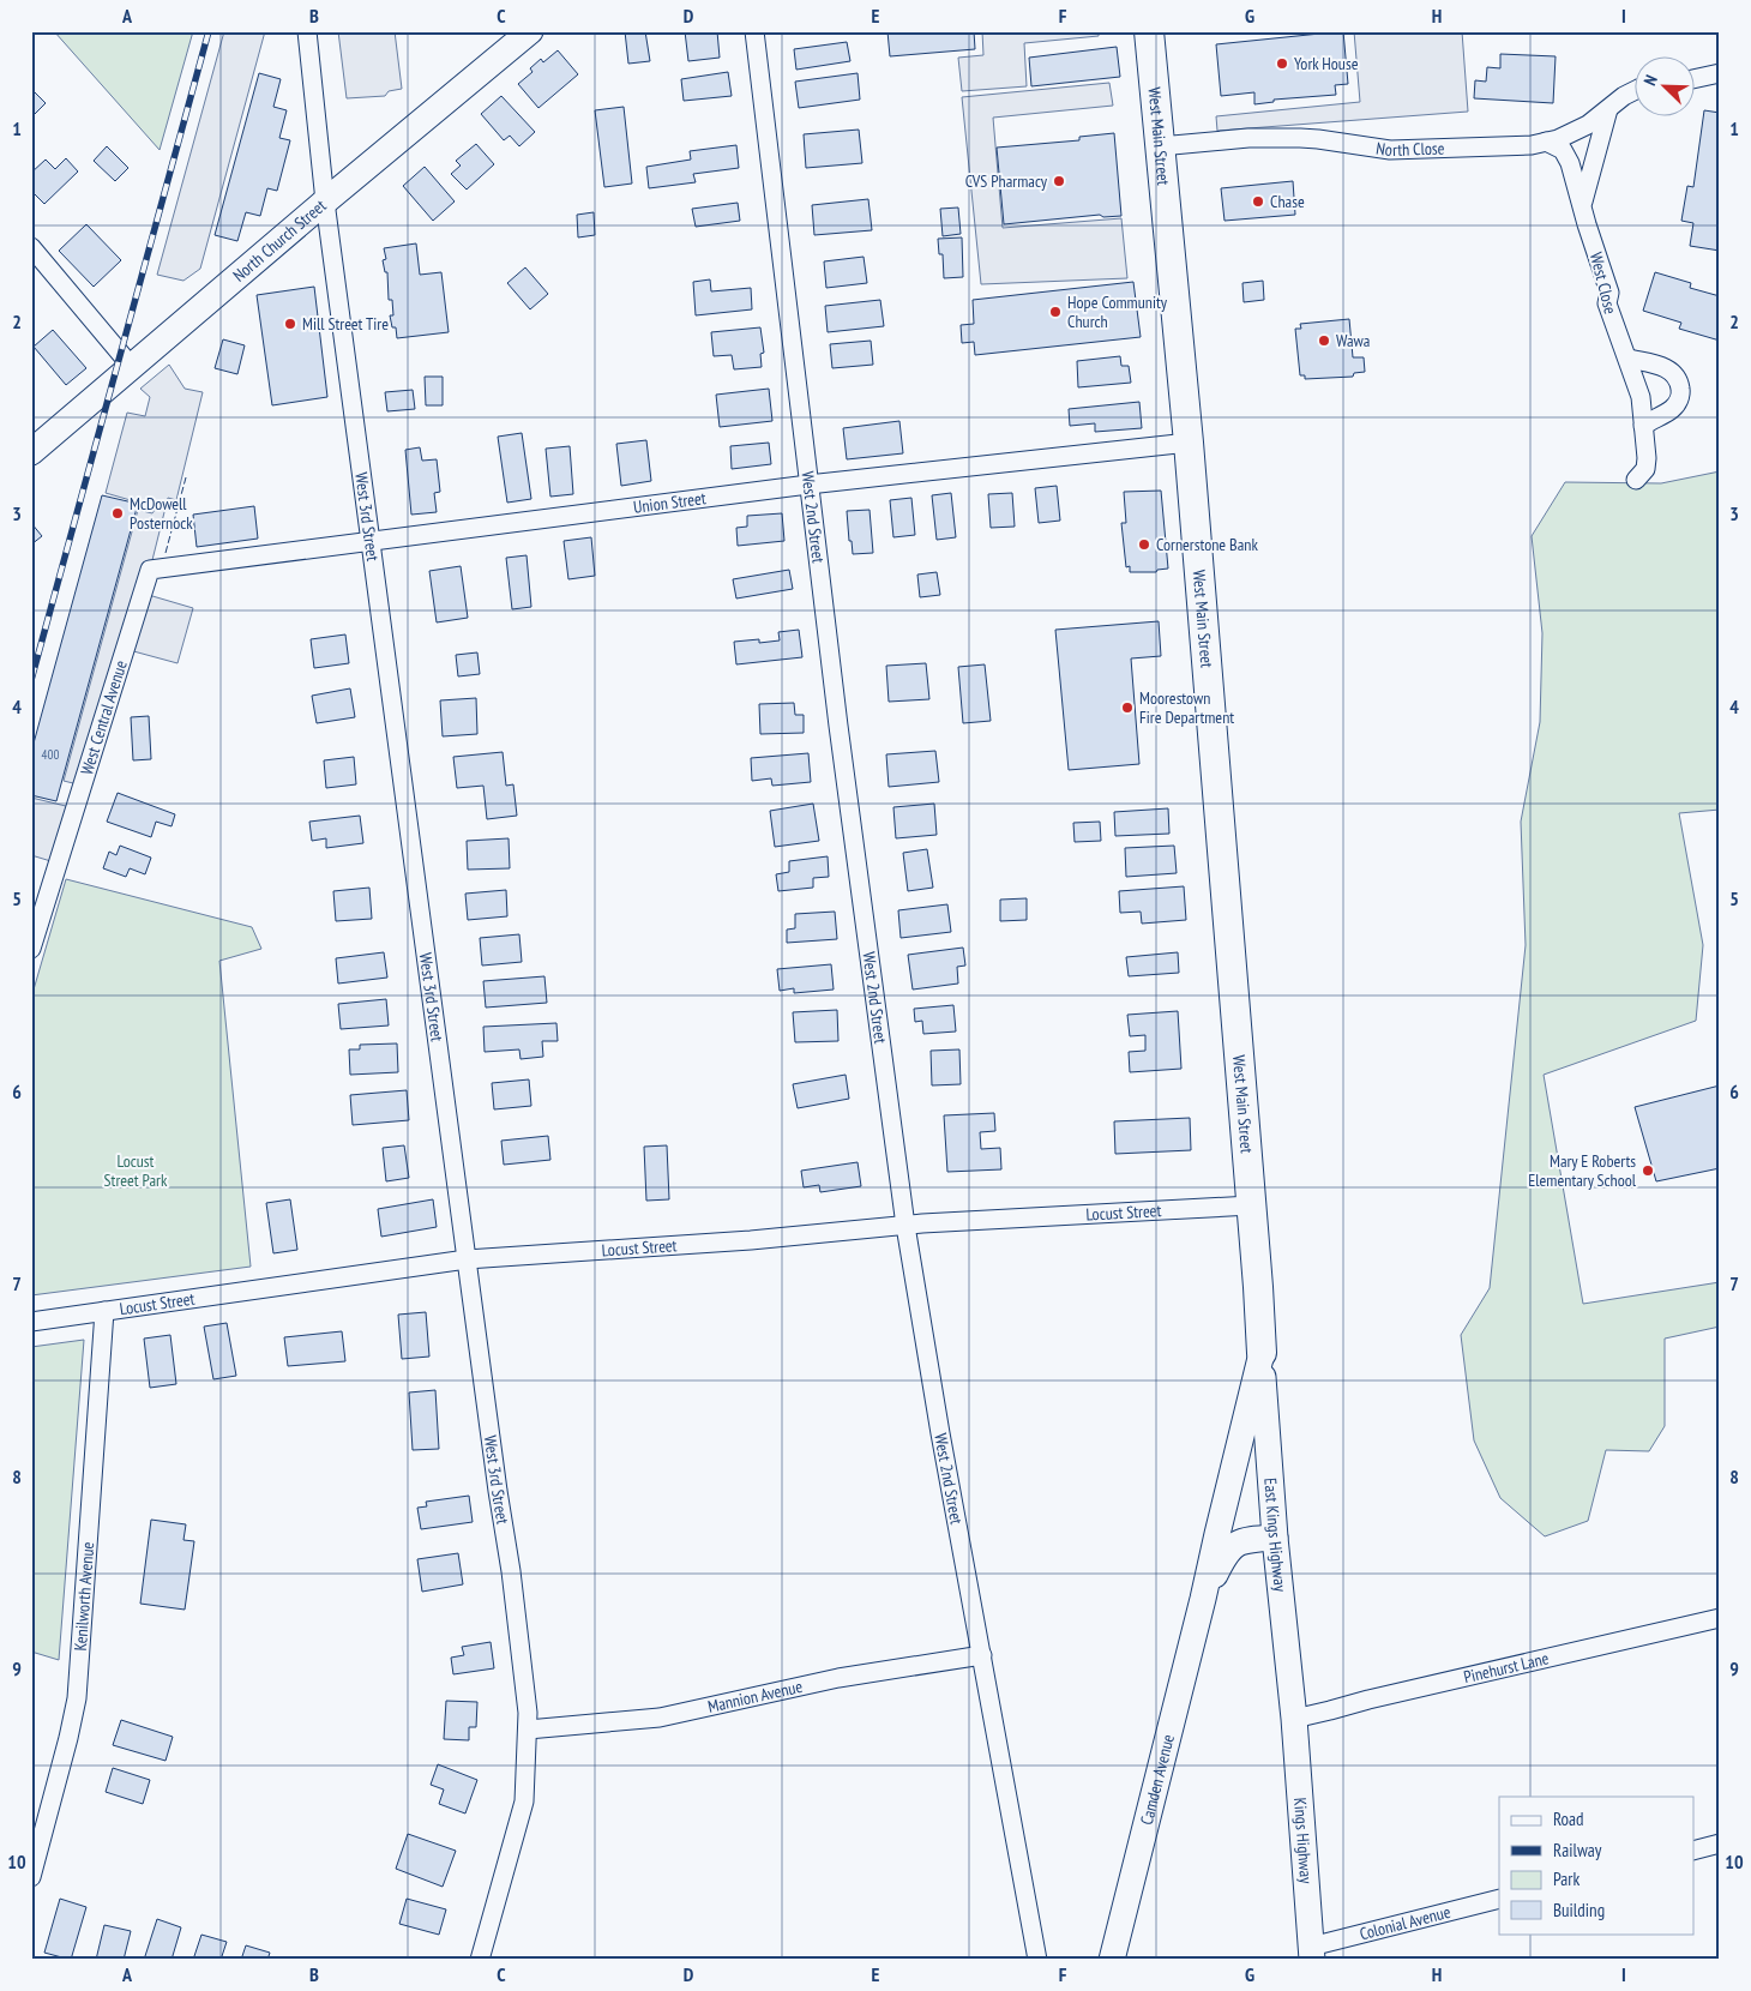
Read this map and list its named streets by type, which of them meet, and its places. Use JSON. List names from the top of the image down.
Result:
{
  "streets": {
    "main road": [
      "West Main Street",
      "North Church Street",
      "East Kings Highway",
      "Camden Avenue",
      "Kings Highway"
    ],
    "street": [
      "North Close",
      "West Close",
      "Union Street",
      "West 3rd Street",
      "West 2nd Street",
      "West Central Avenue",
      "Locust Street",
      "Kenilworth Avenue",
      "Pinehurst Lane",
      "Mannion Avenue",
      "Colonial Avenue"
    ]
  },
  "crossings": [
    ["West Main Street", "North Close"],
    ["West Main Street", "Union Street"],
    ["West Main Street", "Locust Street"],
    ["West Main Street", "East Kings Highway"],
    ["West Main Street", "Camden Avenue"],
    ["North Close", "West Close"],
    ["North Church Street", "West 3rd Street"],
    ["Union Street", "West 3rd Street"],
    ["Union Street", "West 2nd Street"],
    ["Union Street", "West Central Avenue"],
    ["West 3rd Street", "Locust Street"],
    ["West 3rd Street", "Mannion Avenue"],
    ["West 2nd Street", "Locust Street"],
    ["West 2nd Street", "Mannion Avenue"],
    ["Locust Street", "Kenilworth Avenue"],
    ["East Kings Highway", "Pinehurst Lane"],
    ["East Kings Highway", "Camden Avenue"],
    ["East Kings Highway", "Kings Highway"],
    ["Pinehurst Lane", "Kings Highway"],
    ["Kings Highway", "Colonial Avenue"]
  ],
  "parks": ["Locust Street Park"],
  "places": [
    "York House",
    "CVS Pharmacy",
    "Chase",
    "Hope Community Church",
    "Mill Street Tire",
    "Wawa",
    "McDowell Posternock",
    "Cornerstone Bank",
    "Moorestown Fire Department",
    "Mary E Roberts Elementary School"
  ],
  "house_numbers": ["400"],
  "legend": [
    "Road",
    "Railway",
    "Park",
    "Building"
  ],
  "north": "top left",
  "grid": {
    "columns": [
      "A",
      "B",
      "C",
      "D",
      "E",
      "F",
      "G",
      "H",
      "I"
    ],
    "rows": [
      "1",
      "2",
      "3",
      "4",
      "5",
      "6",
      "7",
      "8",
      "9",
      "10"
    ]
  }
}
